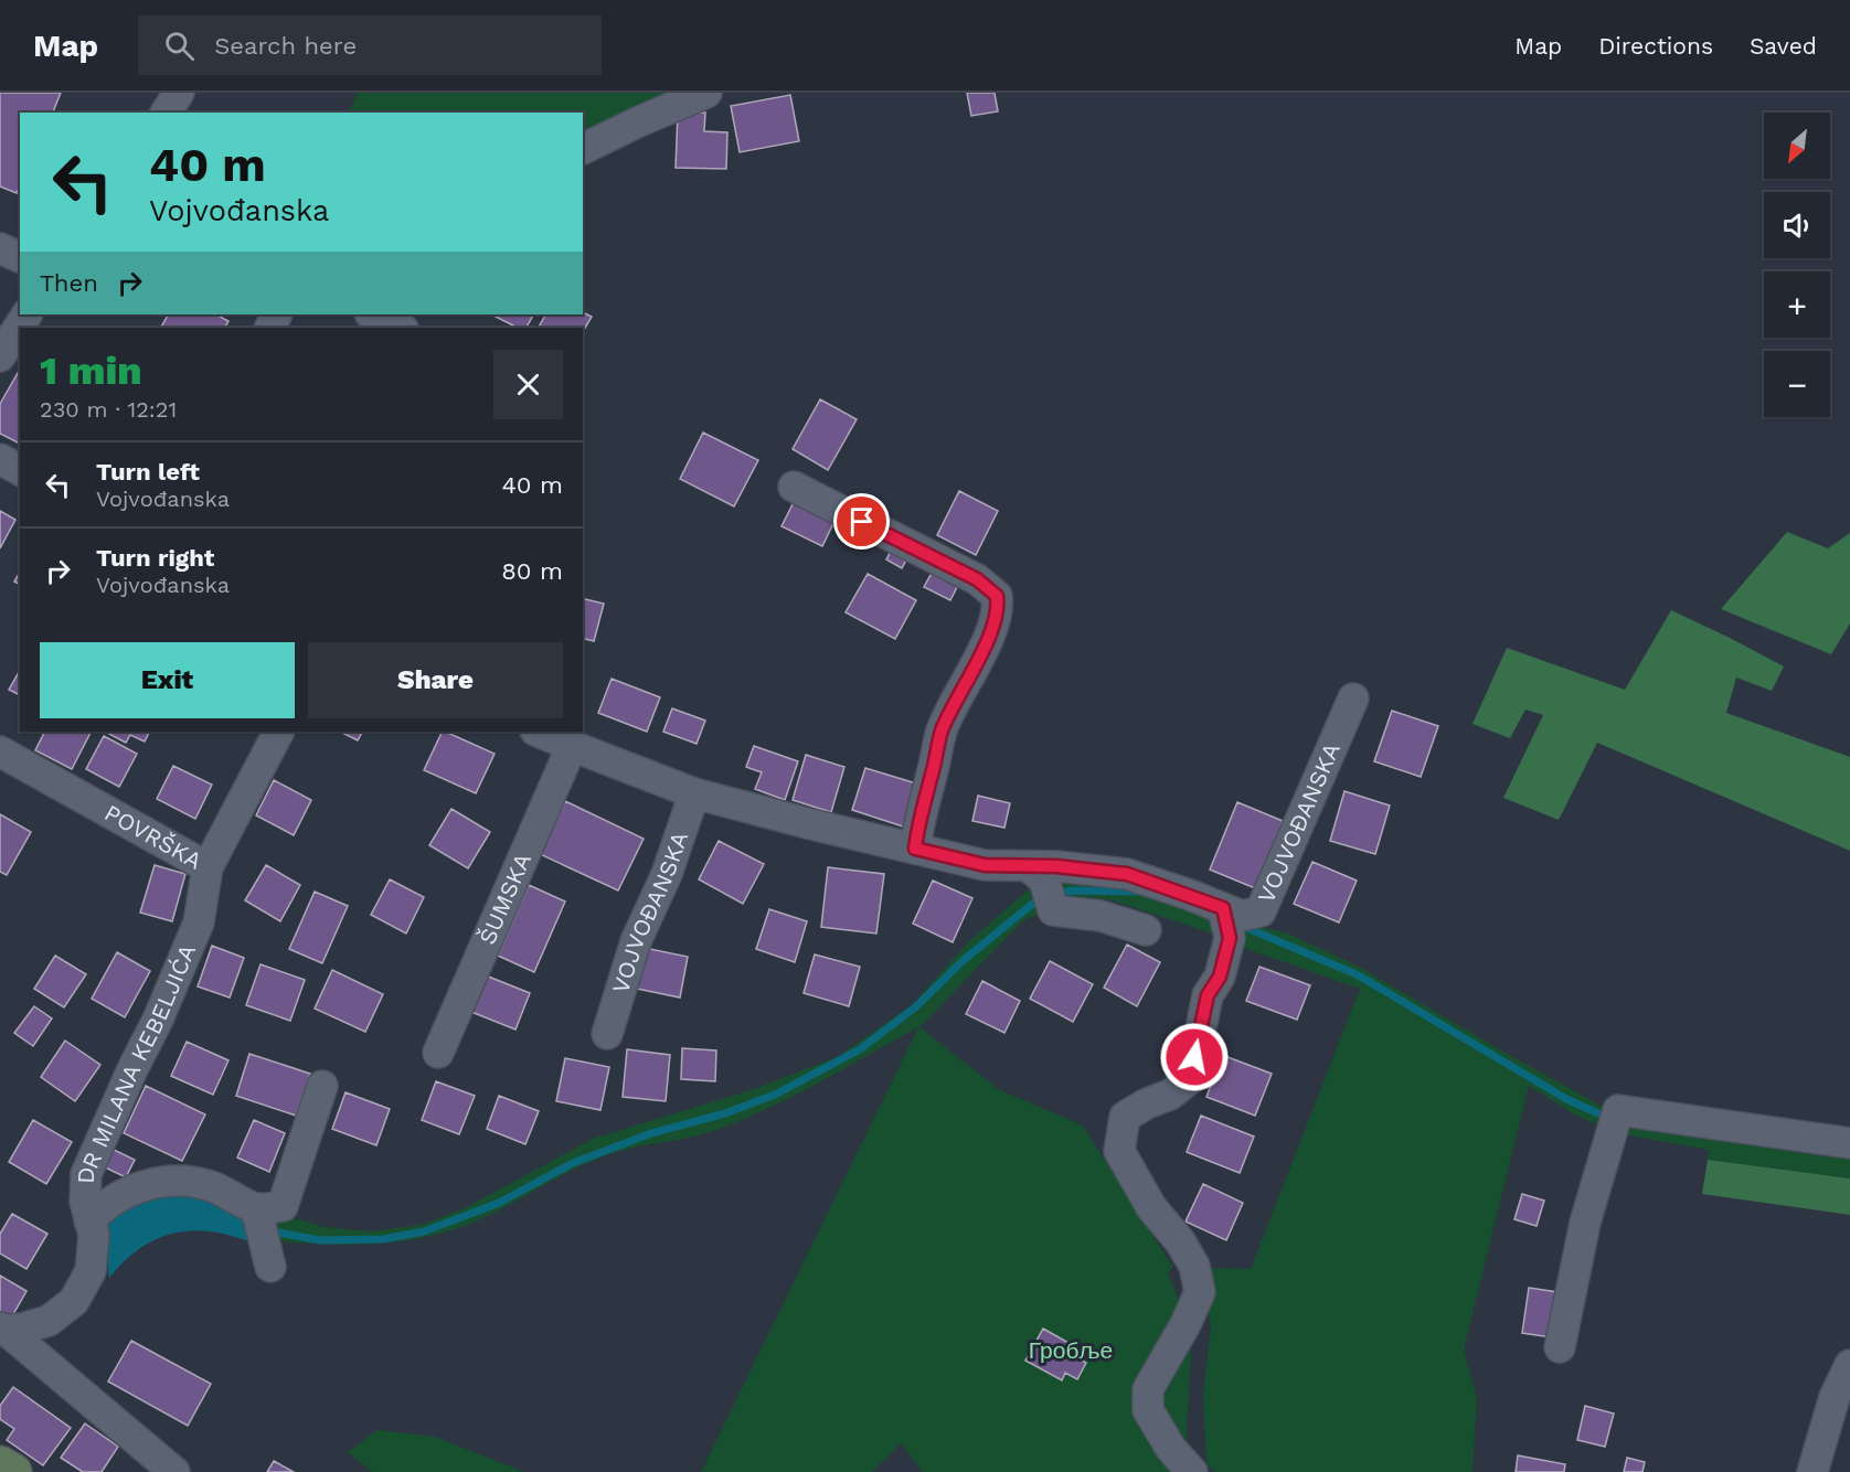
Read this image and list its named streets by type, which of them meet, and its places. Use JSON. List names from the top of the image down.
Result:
{
  "streets": {
    "street": [
      "VOJVOĐANSKA",
      "POVRŠKA",
      "ŠUMSKA",
      "DR MILANA KEBELJIĆA"
    ]
  },
  "crossings": [
    ["VOJVOĐANSKA", "ŠUMSKA"],
    ["POVRŠKA", "DR MILANA KEBELJIĆA"]
  ],
  "parks": ["Гробље"],
  "north": "bottom left",
  "page": {
    "header": "Map",
    "search": "Search here",
    "nav": ["Map", "Directions", "Saved"],
    "map_buttons": ["+", "−"],
    "turn": ["40 m", "Vojvođanska"],
    "then": "Then",
    "heading": ["1 min", "230 m · 12:21"],
    "list": [
      {
        "name": "Turn left",
        "note": "Vojvođanska",
        "value": "40 m"
      },
      {
        "name": "Turn right",
        "note": "Vojvođanska",
        "value": "80 m"
      }
    ],
    "buttons": ["Exit", "Share"]
  }
}
